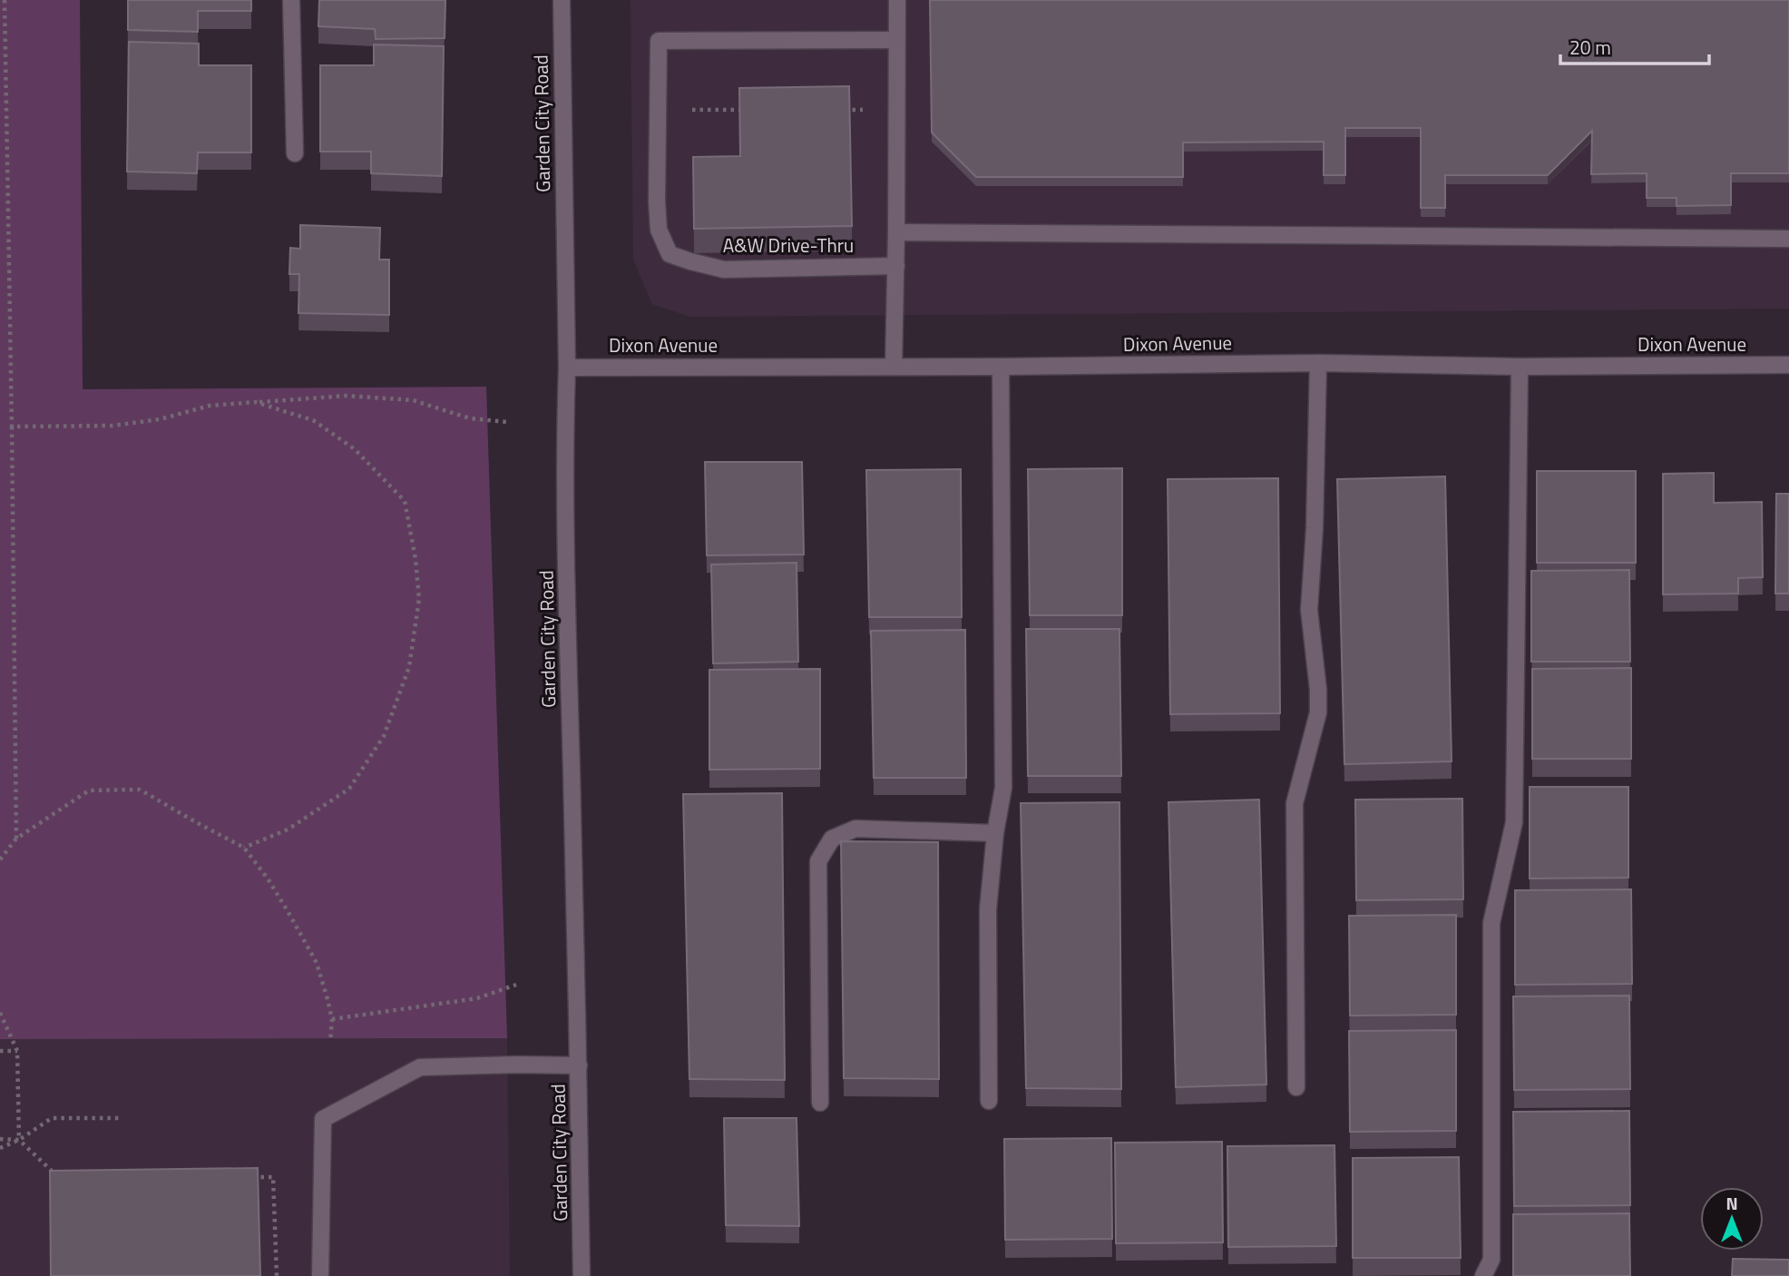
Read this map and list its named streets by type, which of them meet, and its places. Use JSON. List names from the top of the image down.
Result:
{
  "streets": {
    "street": ["Garden City Road", "A&W Drive-Thru", "Dixon Avenue"]
  },
  "crossings": [
    ["Garden City Road", "Dixon Avenue"]
  ],
  "scale_bar": "20 m",
  "north": "top"
}
